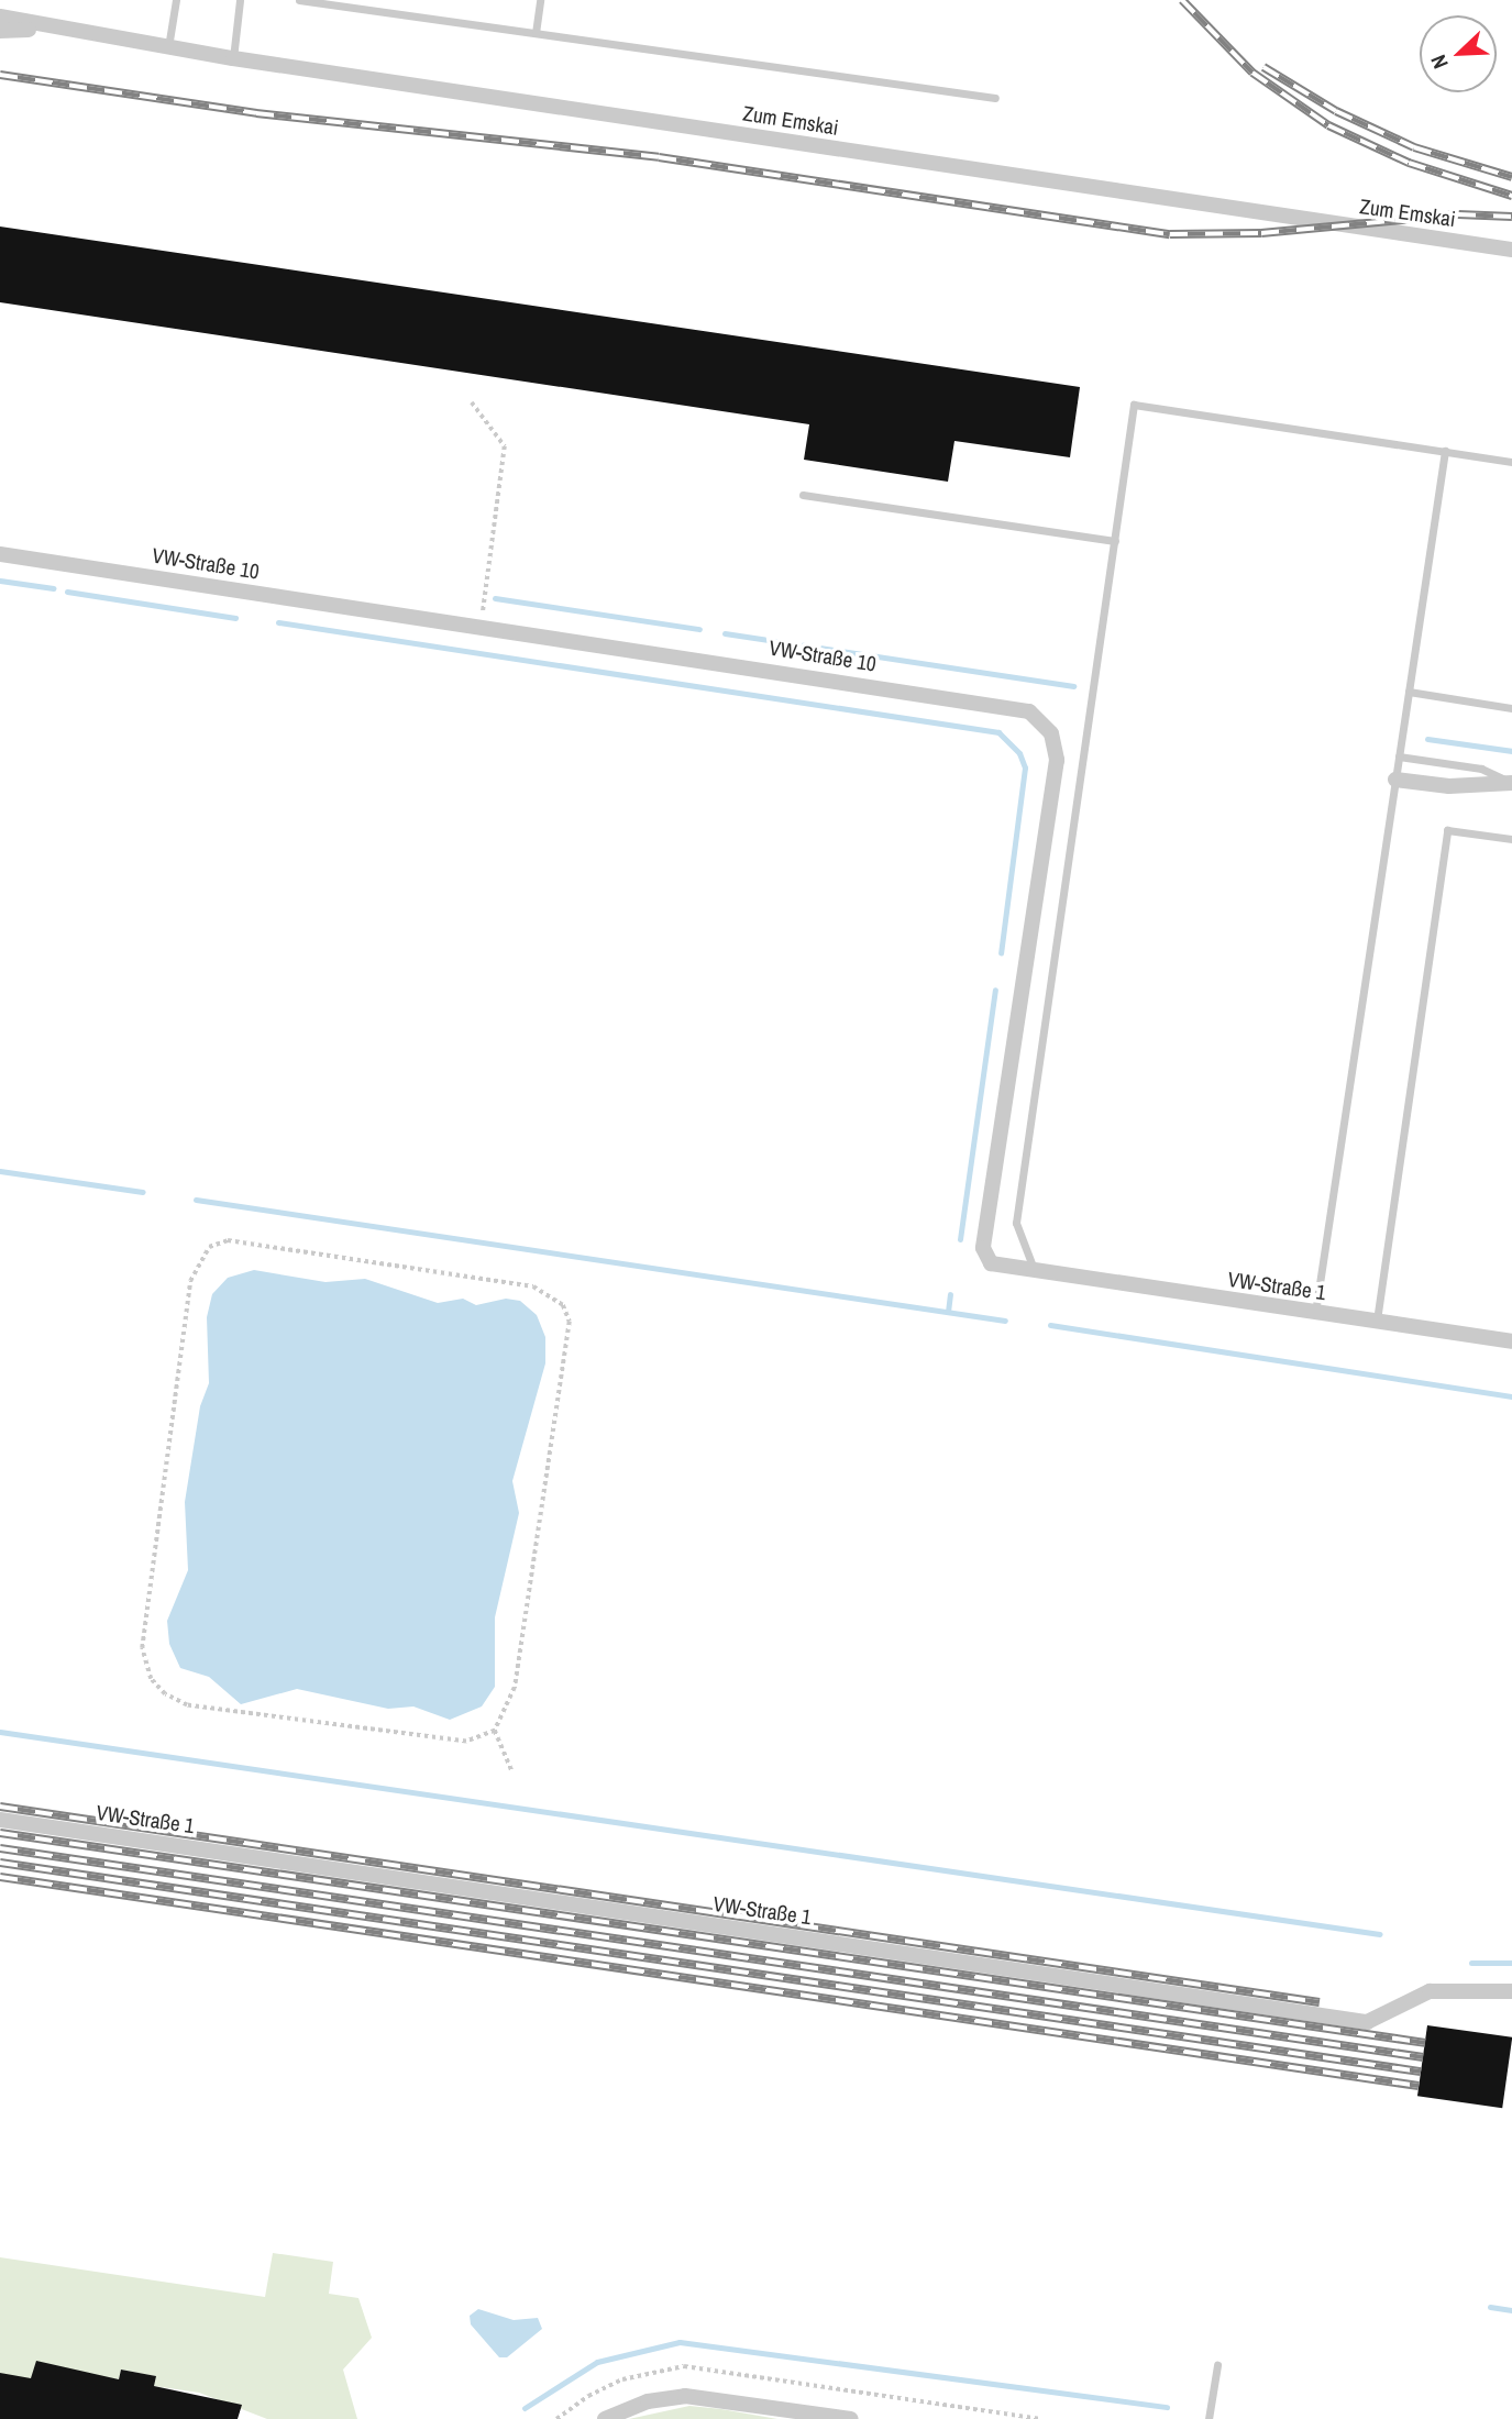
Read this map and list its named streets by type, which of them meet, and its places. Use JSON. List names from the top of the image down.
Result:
{
  "streets": {
    "street": ["Zum Emskai", "VW-Straße 10", "VW-Straße 1"]
  },
  "crossings": [
    ["VW-Straße 10", "VW-Straße 1"]
  ],
  "north": "bottom left"
}
